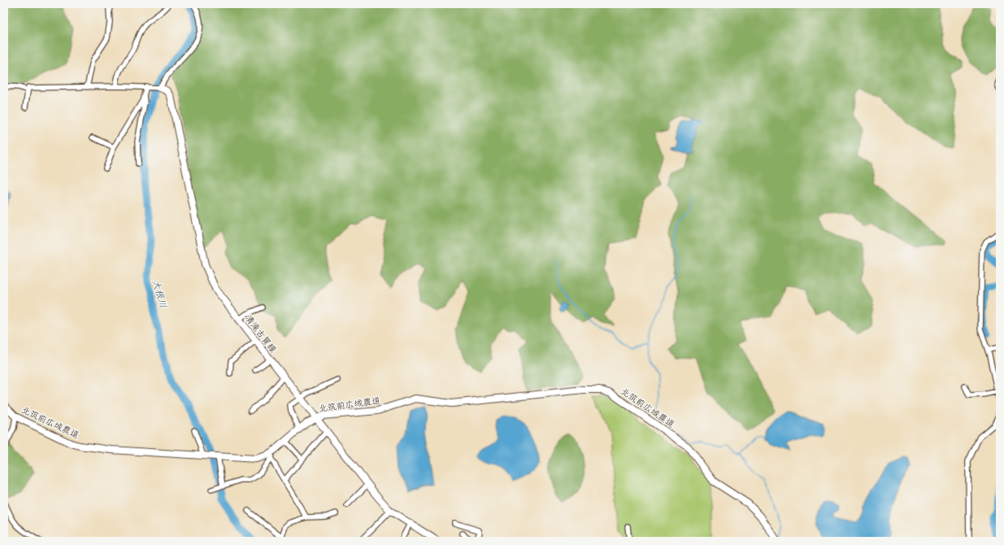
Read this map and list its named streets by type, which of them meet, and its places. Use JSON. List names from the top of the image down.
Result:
{
  "streets": {
    "street": ["清滝古賀線", "北筑前広域農道"]
  },
  "crossings": [
    ["清滝古賀線", "北筑前広域農道"]
  ],
  "water": ["大根川"]
}
